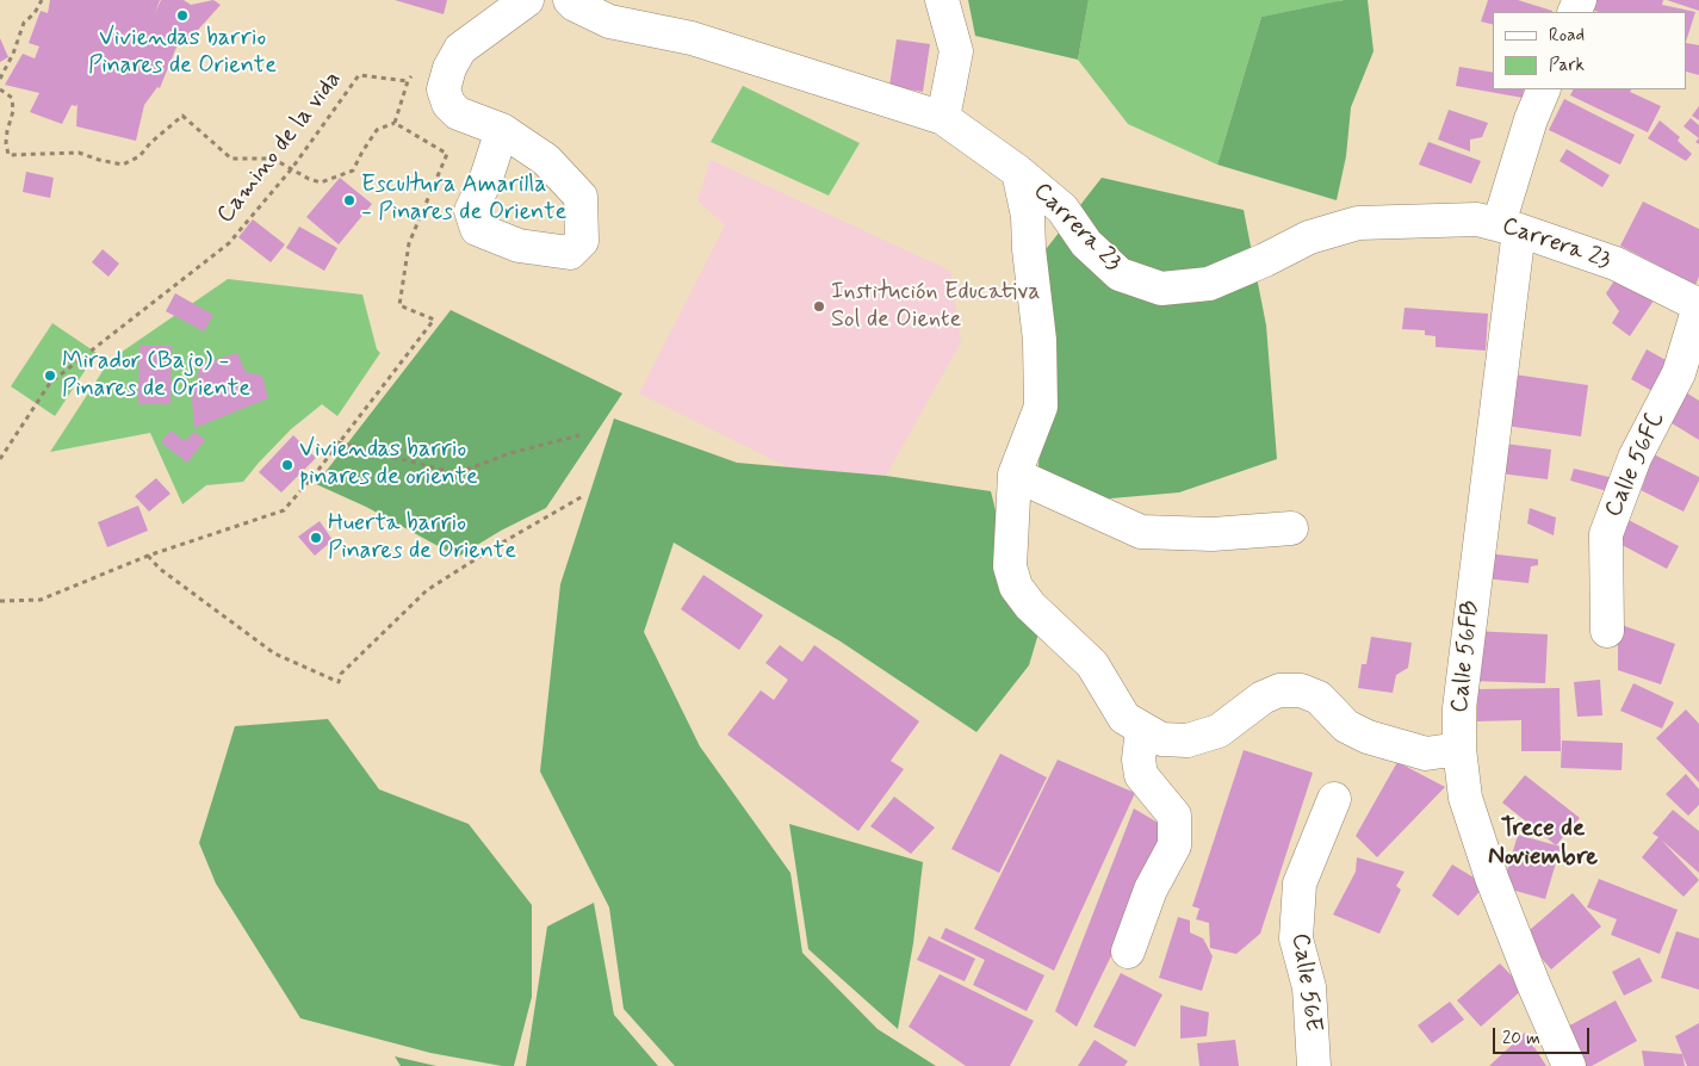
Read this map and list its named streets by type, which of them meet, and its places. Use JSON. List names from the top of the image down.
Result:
{
  "streets": {
    "street": [
      "Carrera 23",
      "Calle 56FC",
      "Calle 56FB",
      "Calle 56E"
    ],
    "path": ["Camino de la vida"]
  },
  "crossings": [
    ["Carrera 23", "Calle 56FC"],
    ["Carrera 23", "Calle 56FB"]
  ],
  "districts": ["Trece de Noviembre"],
  "places": [
    "Viviendas barrio Pinares de Oriente",
    "Escultura Amarilla - Pinares de Oriente",
    "Institución Educativa Sol de Oiente",
    "Mirador (Bajo) - Pinares de Oriente",
    "Viviendas barrio pinares de oriente",
    "Huerta barrio Pinares de Oriente"
  ],
  "legend": ["Road", "Park"],
  "scale_bar": "20 m"
}
